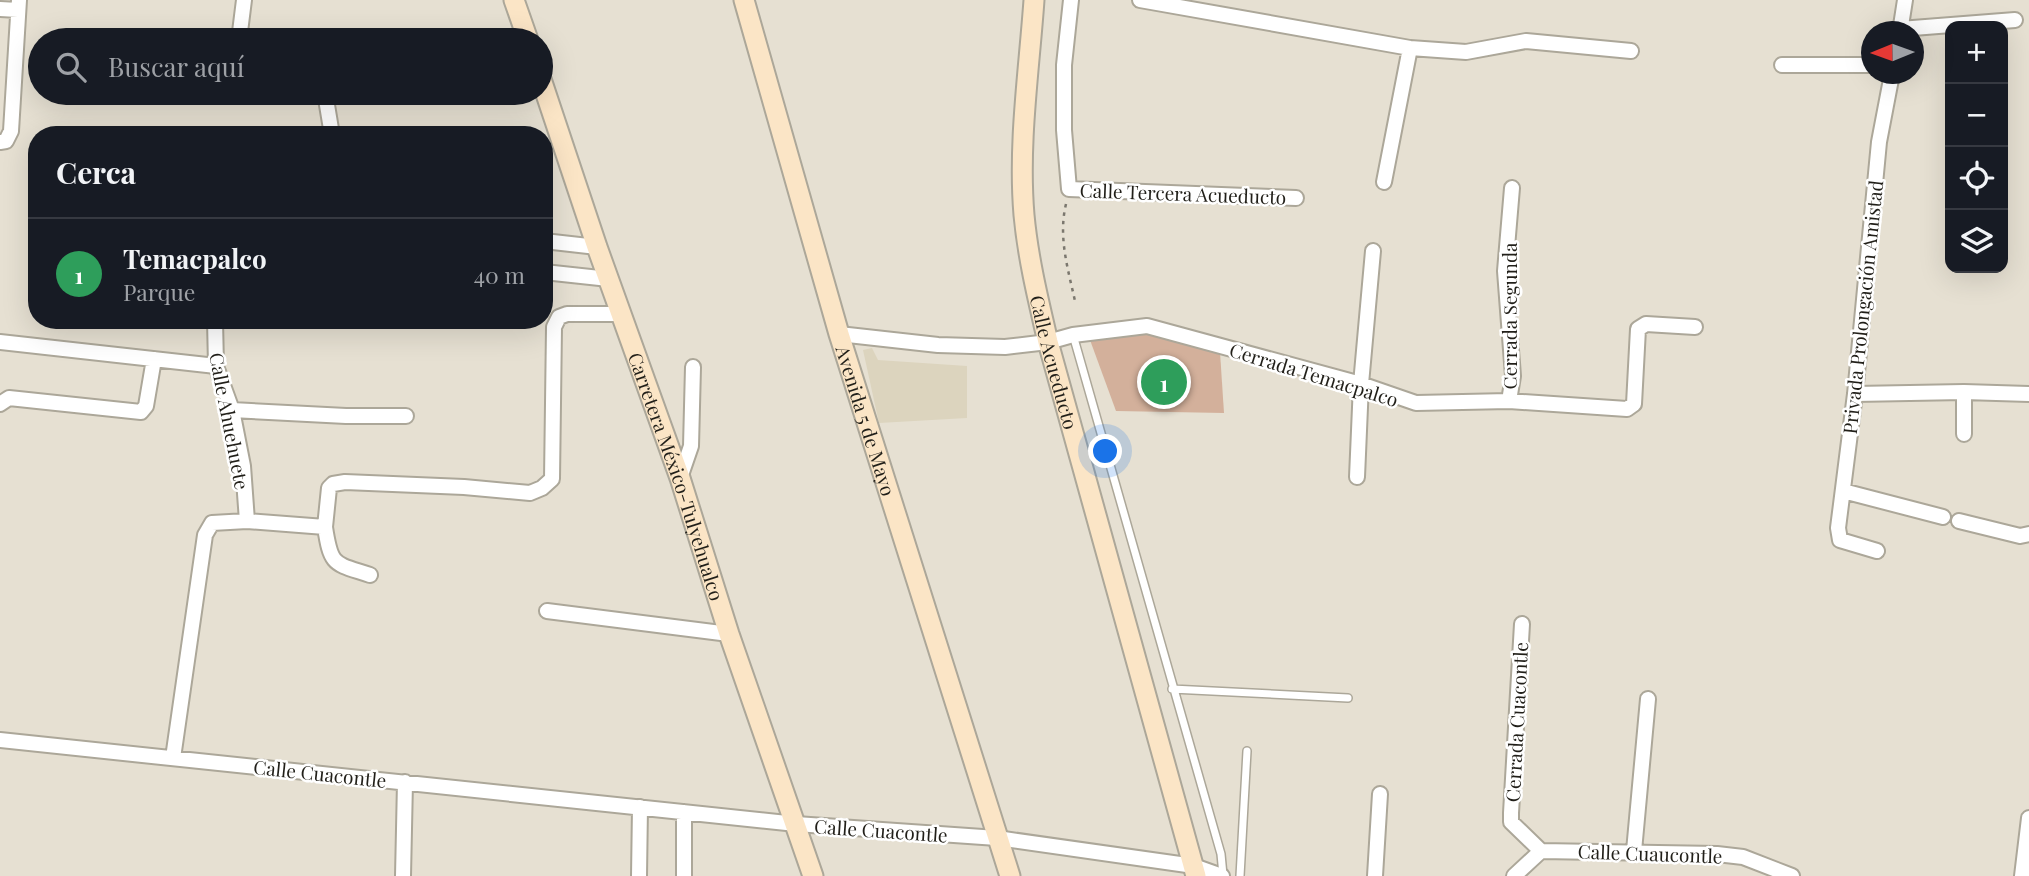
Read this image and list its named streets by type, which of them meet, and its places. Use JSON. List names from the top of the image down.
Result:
{
  "streets": {
    "main road": ["Calle Acueducto", "Avenida 5 de Mayo", "Carretera México-Tulyehualco"],
    "street": [
      "Calle Tercera Acueducto",
      "Privada Prolongación Amistad",
      "Cerrada Segunda",
      "Cerrada Temacpalco",
      "Calle Ahuehuete",
      "Cerrada Cuacontle",
      "Calle Cuacontle",
      "Calle Cuaucontle"
    ]
  },
  "crossings": [
    ["Calle Tercera Acueducto", "Calle Acueducto"],
    ["Cerrada Segunda", "Cerrada Temacpalco"],
    ["Calle Acueducto", "Cerrada Temacpalco"],
    ["Cerrada Temacpalco", "Avenida 5 de Mayo"],
    ["Avenida 5 de Mayo", "Calle Cuacontle"],
    ["Carretera México-Tulyehualco", "Calle Cuacontle"],
    ["Cerrada Cuacontle", "Calle Cuaucontle"]
  ],
  "north": "left",
  "page": {
    "map_buttons": ["+", "−"],
    "search": "Buscar aquí",
    "heading": "Cerca",
    "list": [
      {
        "mark": "1",
        "name": "Temacpalco",
        "note": "Parque",
        "value": "40 m"
      }
    ],
    "pins": "1"
  }
}
